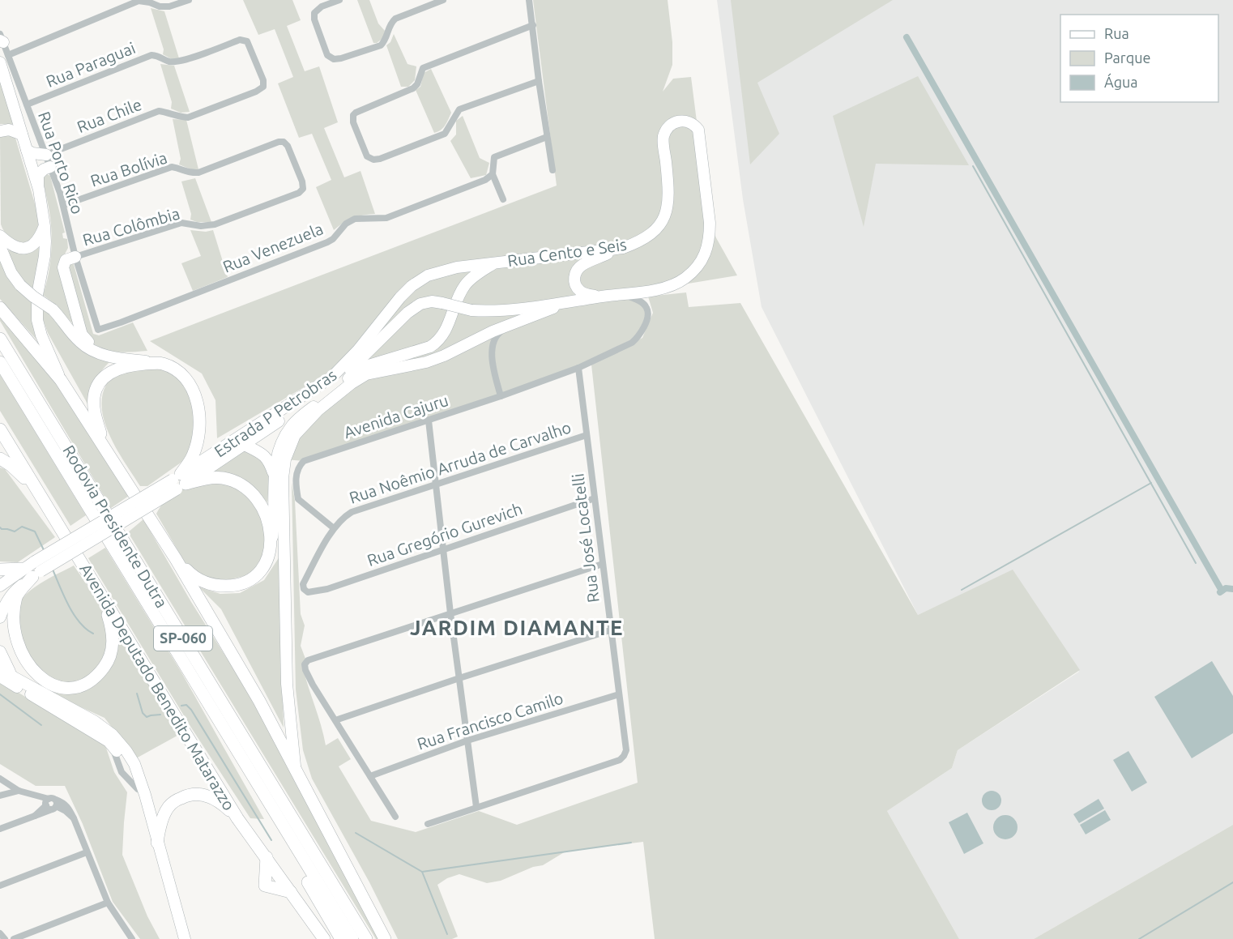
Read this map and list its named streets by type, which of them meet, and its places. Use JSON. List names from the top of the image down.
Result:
{
  "streets": {
    "highway": ["Rodovia Presidente Dutra", "SP-060", "Avenida Deputado Benedito Matarazzo"],
    "main road": ["Rua Cento e Seis", "Estrada P Petrobras"],
    "street": [
      "Rua Paraguai",
      "Rua Chile",
      "Rua Porto Rico",
      "Rua Bolívia",
      "Rua Colômbia",
      "Rua Venezuela",
      "Avenida Cajuru",
      "Rua Noêmio Arruda de Carvalho",
      "Rua Gregório Gurevich",
      "Rua José Locatelli",
      "Rua Francisco Camilo"
    ]
  },
  "crossings": [
    ["Rua Paraguai", "Rua Chile"],
    ["Rua Paraguai", "Rua Porto Rico"],
    ["Rua Chile", "Rua Porto Rico"],
    ["Rua Porto Rico", "Rua Bolívia"],
    ["Rua Porto Rico", "Rua Colômbia"],
    ["Rua Porto Rico", "Rua Venezuela"],
    ["Rua Bolívia", "Rua Colômbia"],
    ["Rua Cento e Seis", "Estrada P Petrobras"],
    ["Rua Cento e Seis", "Avenida Cajuru"],
    ["Avenida Cajuru", "Rua Noêmio Arruda de Carvalho"],
    ["Avenida Cajuru", "Rua Gregório Gurevich"],
    ["Avenida Cajuru", "Rua José Locatelli"],
    ["Rua Noêmio Arruda de Carvalho", "Rua Gregório Gurevich"],
    ["Rua Noêmio Arruda de Carvalho", "Rua José Locatelli"],
    ["Rua Gregório Gurevich", "Rua José Locatelli"],
    ["Rua José Locatelli", "Rua Francisco Camilo"]
  ],
  "districts": ["JARDIM DIAMANTE"],
  "legend": ["Rua", "Parque", "Água"]
}
